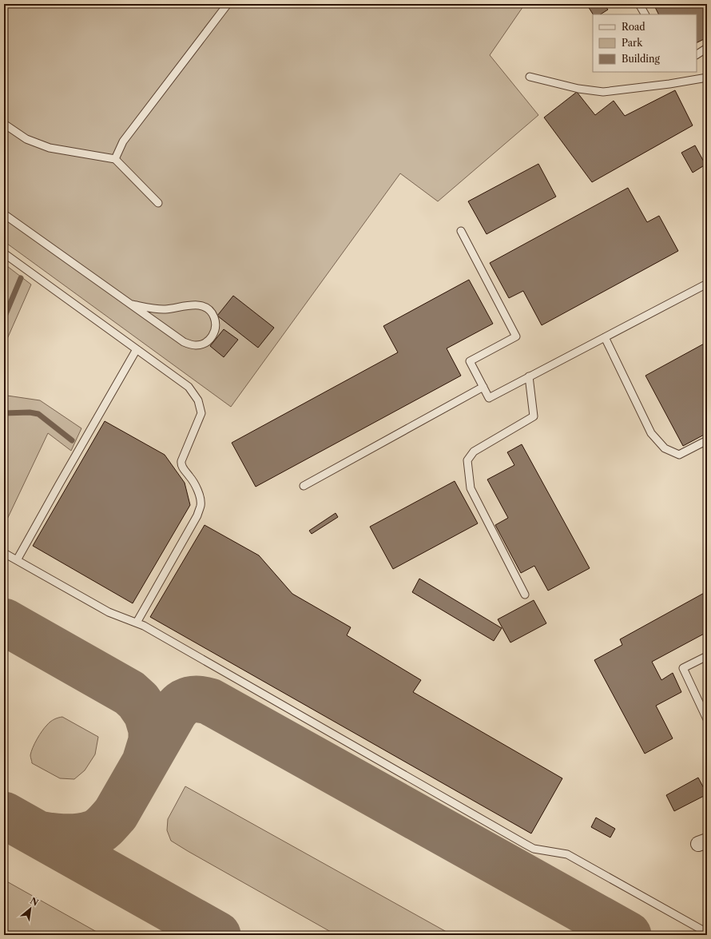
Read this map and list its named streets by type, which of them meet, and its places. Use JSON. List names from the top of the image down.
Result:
{
  "legend": ["Road", "Park", "Building"],
  "north": "top right"
}
